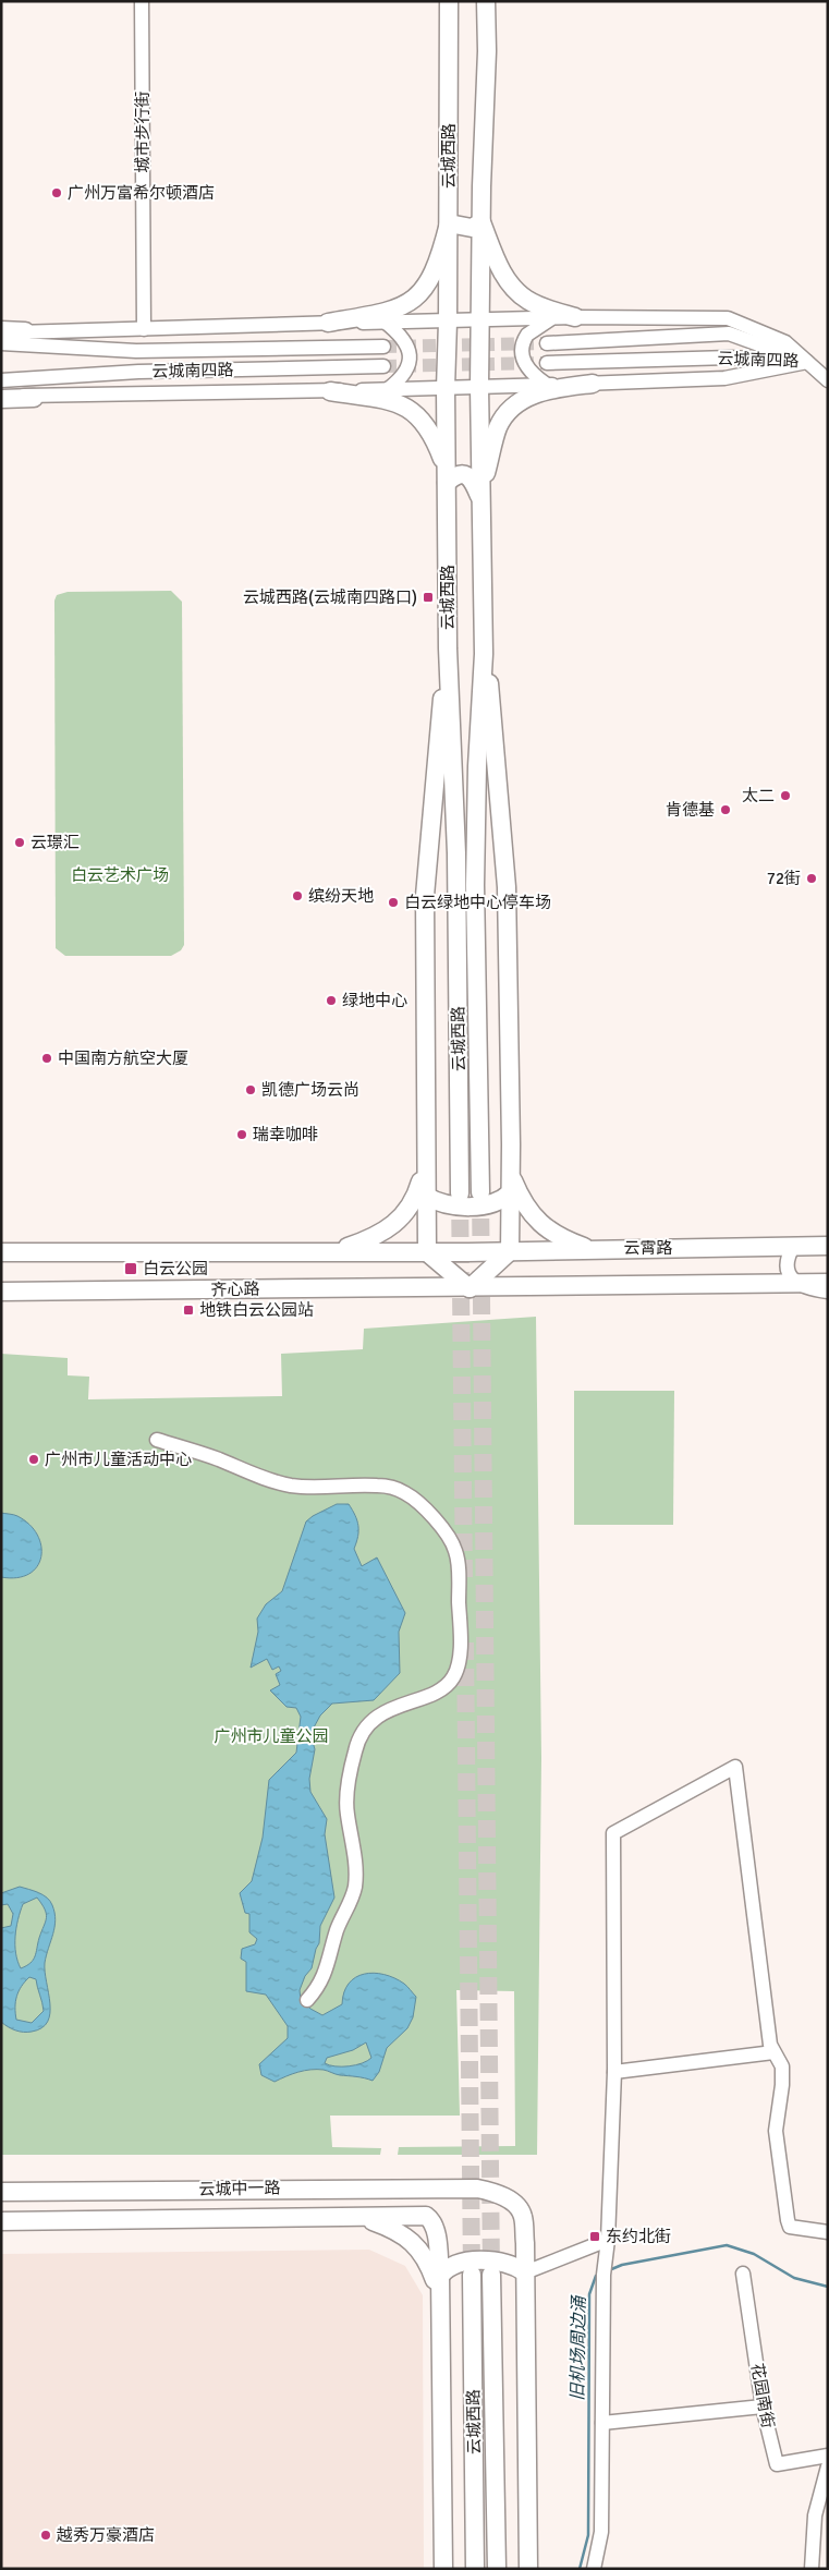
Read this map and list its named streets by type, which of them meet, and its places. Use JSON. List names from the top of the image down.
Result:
{
  "streets": {
    "main road": [
      "云城西路",
      "云霄路",
      "齐心路",
      "云城中一路"
    ],
    "street": ["城市步行街", "云城南四路", "花园南街"]
  },
  "water": ["旧机场周边涌"],
  "parks": ["白云艺术广场", "广州市儿童公园"],
  "places": {
    "other": [
      "广州万富希尔顿酒店",
      "太二",
      "肯德基",
      "云璟汇",
      "72街",
      "缤纷天地",
      "白云绿地中心停车场",
      "绿地中心",
      "中国南方航空大厦",
      "凯德广场云尚",
      "瑞幸咖啡",
      "广州市儿童活动中心",
      "越秀万豪酒店"
    ],
    "transit": [
      "云城西路(云城南四路口)",
      "白云公园",
      "地铁白云公园站",
      "东约北街"
    ]
  }
}
